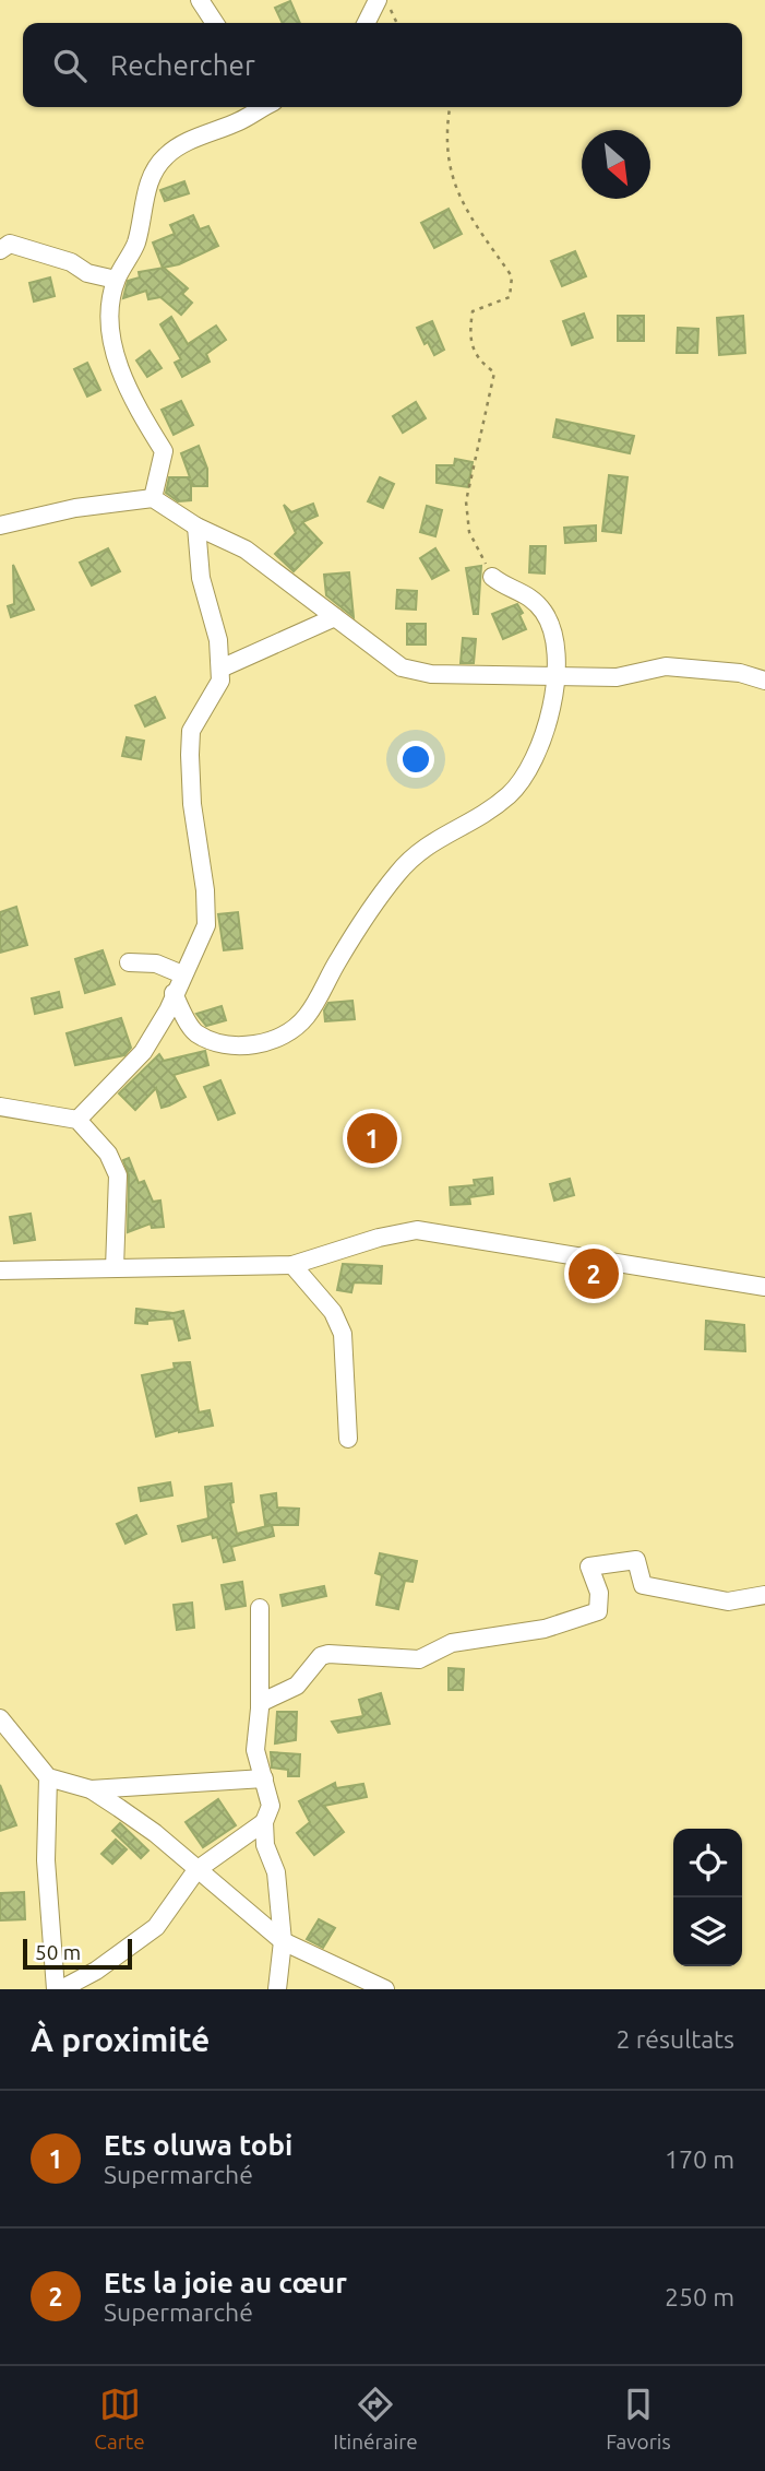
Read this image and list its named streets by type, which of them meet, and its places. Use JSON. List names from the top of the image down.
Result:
{
  "scale_bar": "50 m",
  "north": "bottom right",
  "page": {
    "search": "Rechercher",
    "pins": ["1", "2"],
    "scale": "50 m",
    "heading": ["À proximité", "2 résultats"],
    "list": [
      {
        "mark": "1",
        "name": "Ets oluwa tobi",
        "note": "Supermarché",
        "value": "170 m"
      },
      {
        "mark": "2",
        "name": "Ets la joie au cœur",
        "note": "Supermarché",
        "value": "250 m"
      }
    ],
    "nav": ["Carte", "Itinéraire", "Favoris"]
  }
}
